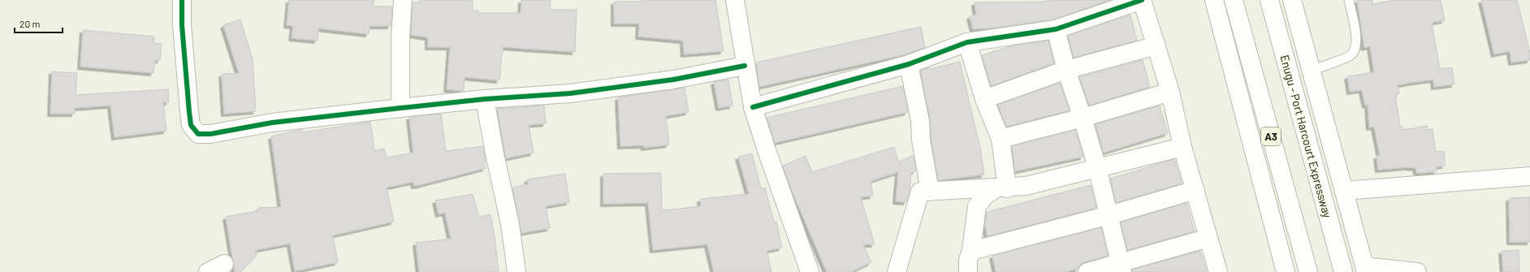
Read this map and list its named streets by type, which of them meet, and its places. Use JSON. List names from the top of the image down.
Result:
{
  "streets": {
    "main road": ["A3", "Enugu - Port Harcourt Expressway"]
  },
  "scale_bar": "20 m"
}
